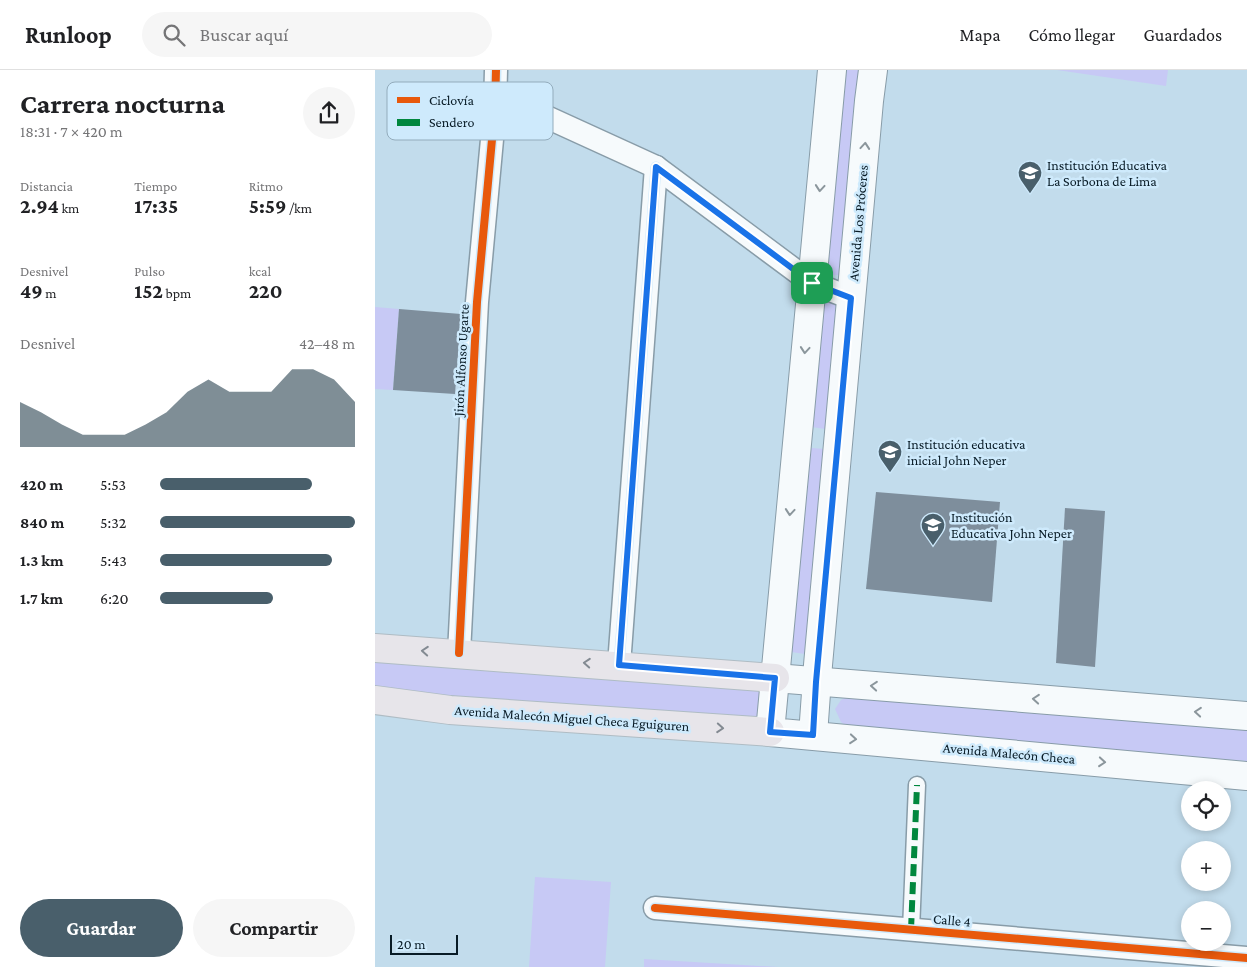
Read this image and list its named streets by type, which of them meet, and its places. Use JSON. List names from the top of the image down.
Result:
{
  "streets": {
    "main road": ["Avenida Los Próceres", "Avenida Malecón Miguel Checa Eguiguren", "Avenida Malecón Checa"],
    "street": ["Jirón Alfonso Ugarte", "Calle 4"]
  },
  "crossings": [
    ["Avenida Los Próceres", "Avenida Malecón Checa"],
    ["Avenida Malecón Miguel Checa Eguiguren", "Avenida Malecón Checa"]
  ],
  "places": {
    "school or university": ["Institución Educativa La Sorbona de Lima", "Institución educativa inicial John Neper", "Institución Educativa John Neper"]
  },
  "legend": ["Ciclovía", "Sendero"],
  "scale_bar": "20 m",
  "page": {
    "header": "Runloop",
    "search": "Buscar aquí",
    "nav": ["Mapa", "Cómo llegar", "Guardados"],
    "heading": ["Carrera nocturna", "18:31 · 7 × 420 m"],
    "stats": [
      ["Distancia", "2.94 km"],
      ["Tiempo", "17:35"],
      ["Ritmo", "5:59 /km"],
      ["Desnivel", "49 m"],
      ["Pulso", "152 bpm"],
      ["kcal", "220"]
    ],
    "chart": ["Desnivel", "42–48 m"],
    "list": [
      {
        "name": "420 m",
        "note": "5:53"
      },
      {
        "name": "840 m",
        "note": "5:32"
      },
      {
        "name": "1.3 km",
        "note": "5:43"
      },
      {
        "name": "1.7 km",
        "note": "6:20"
      }
    ],
    "map_buttons": ["+", "−"],
    "buttons": ["Guardar", "Compartir"],
    "scale": "20 m"
  }
}
